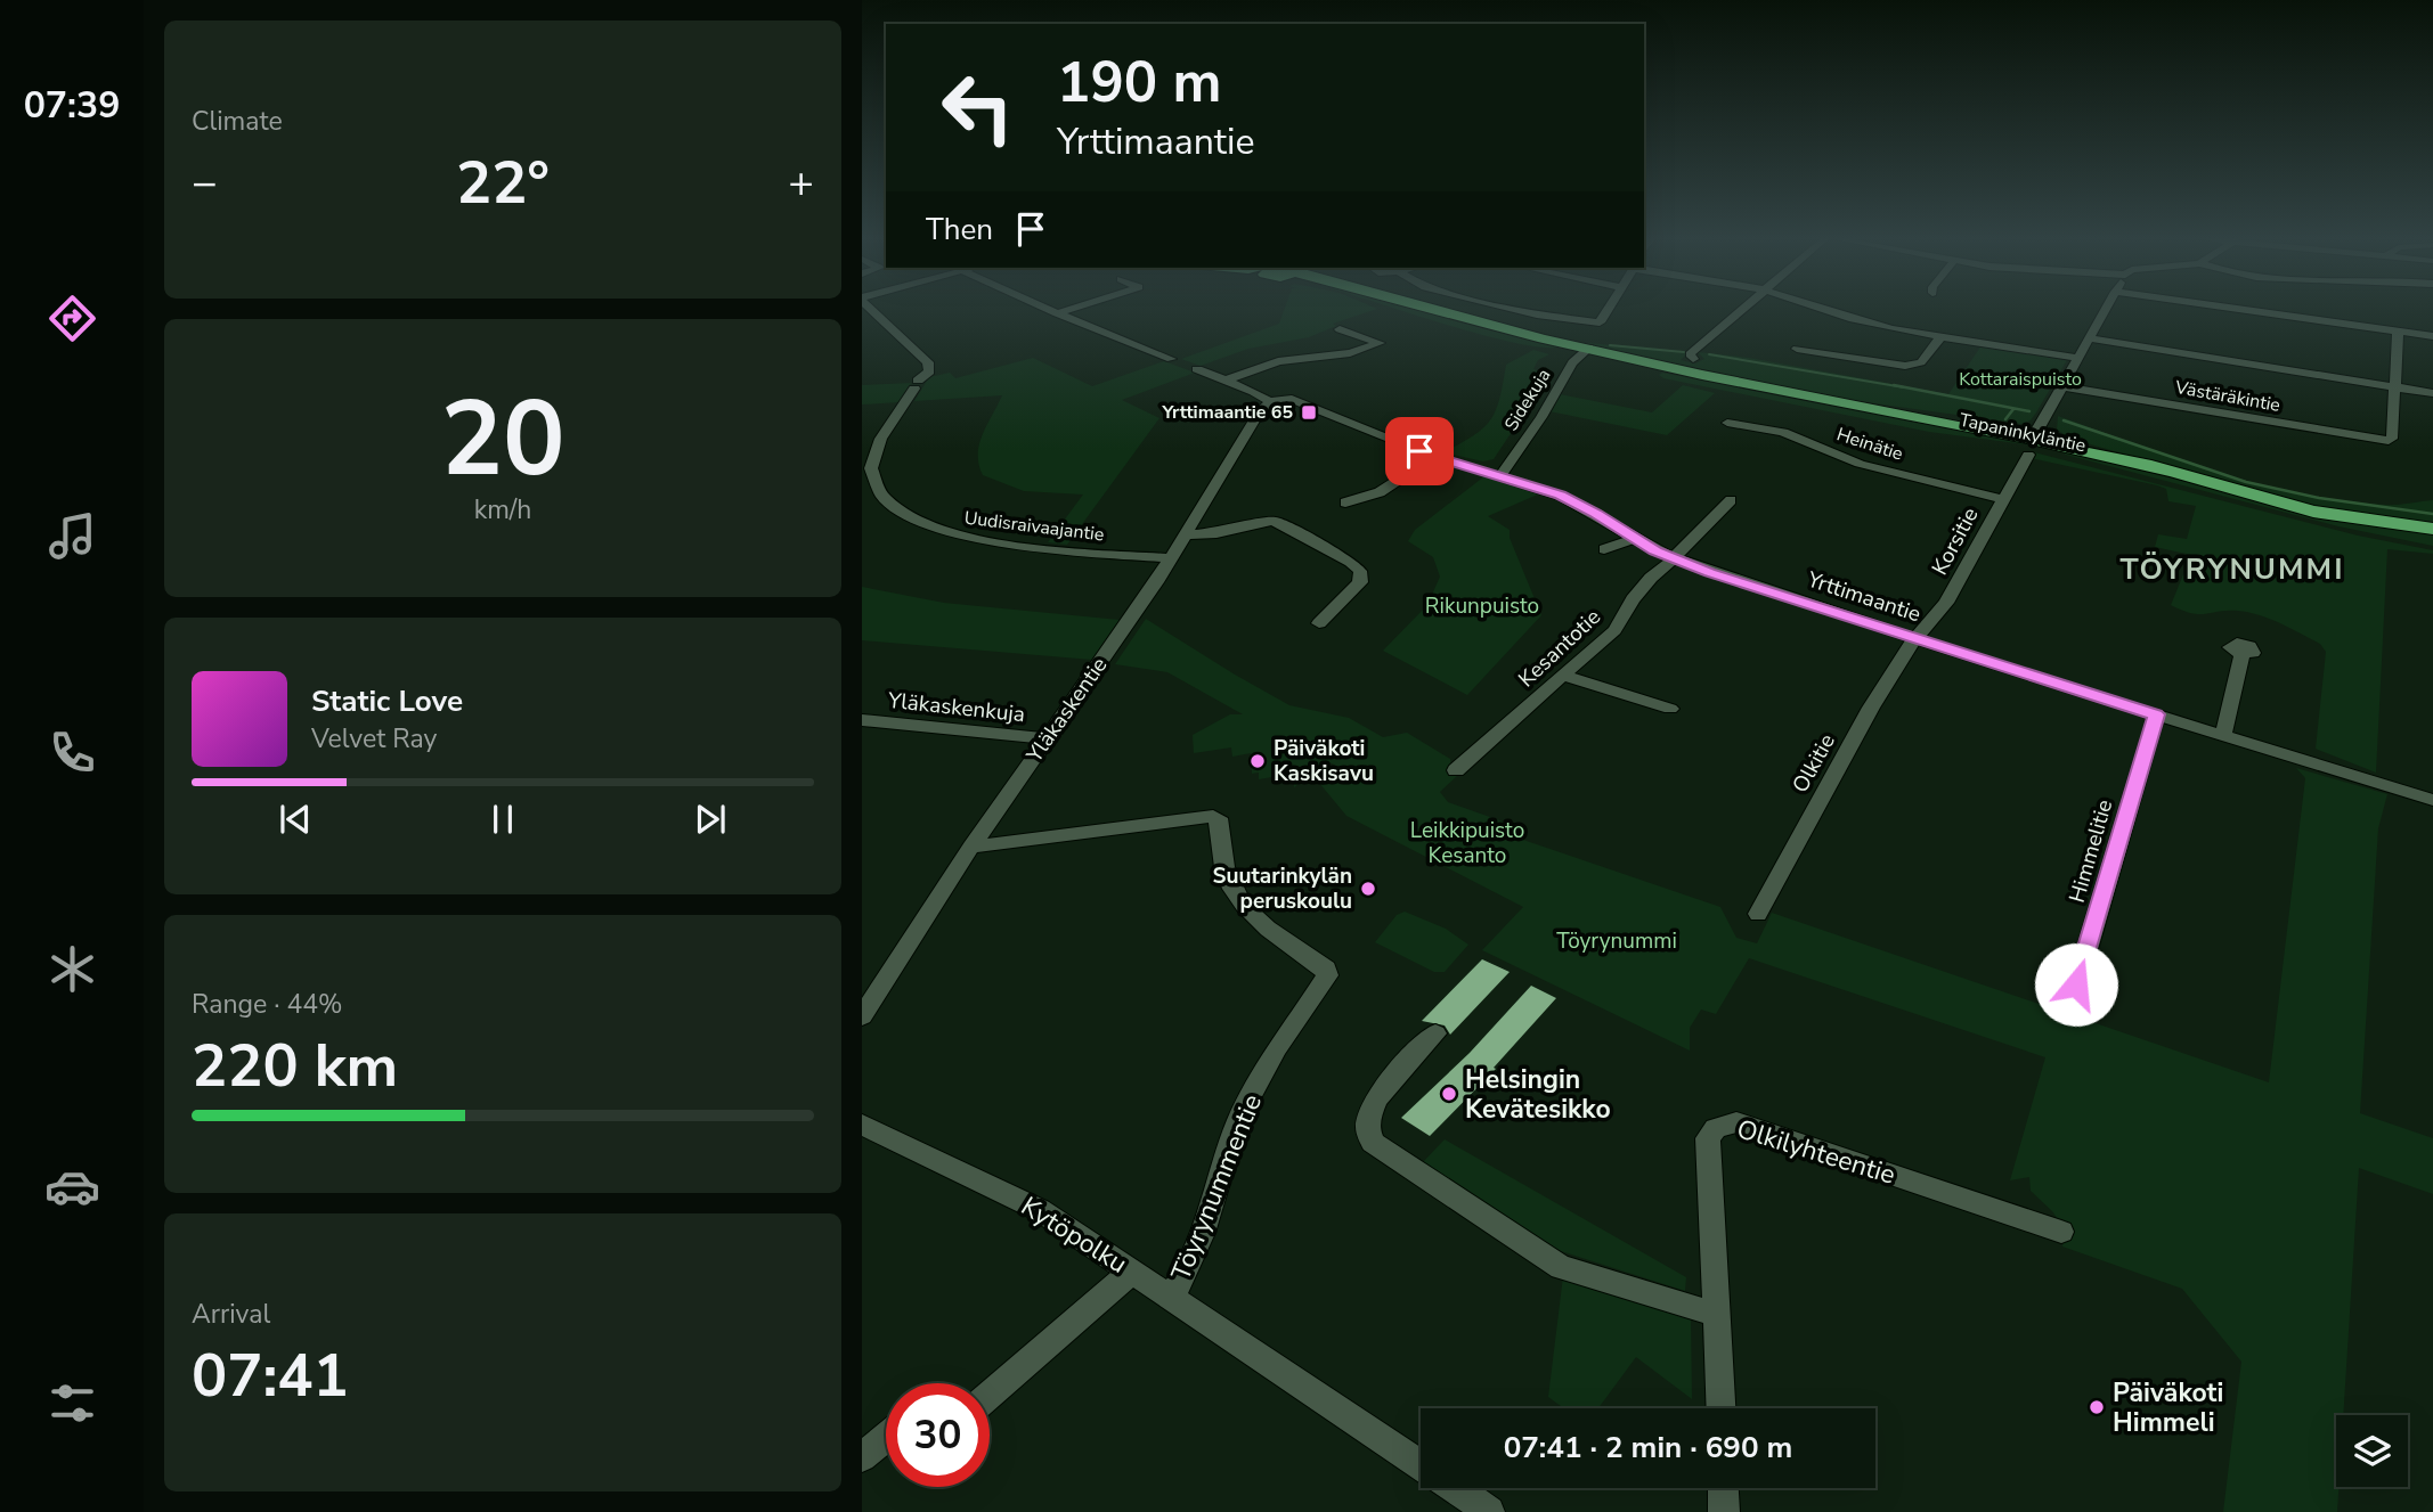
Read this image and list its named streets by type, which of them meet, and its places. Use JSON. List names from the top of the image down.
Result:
{
  "streets": {
    "main road": ["Tapaninkyläntie"],
    "street": [
      "Västäräkintie",
      "Sidekuja",
      "Heinätie",
      "Uudisraivaajantie",
      "Korsitie",
      "Yrttimaantie",
      "Kesantotie",
      "Yläkaskenkuja",
      "Yläkaskentie",
      "Olkitie",
      "Himmelitie",
      "Olkilyhteentie",
      "Töyrynummentie",
      "Kytöpolku"
    ]
  },
  "crossings": [
    ["Västäräkintie", "Korsitie"],
    ["Sidekuja", "Tapaninkyläntie"],
    ["Sidekuja", "Yrttimaantie"],
    ["Tapaninkyläntie", "Korsitie"],
    ["Heinätie", "Korsitie"],
    ["Uudisraivaajantie", "Yläkaskentie"],
    ["Korsitie", "Yrttimaantie"],
    ["Korsitie", "Olkitie"],
    ["Yrttimaantie", "Kesantotie"],
    ["Yrttimaantie", "Yläkaskentie"],
    ["Yrttimaantie", "Olkitie"],
    ["Yrttimaantie", "Himmelitie"],
    ["Yläkaskenkuja", "Yläkaskentie"],
    ["Yläkaskentie", "Töyrynummentie"],
    ["Töyrynummentie", "Kytöpolku"]
  ],
  "districts": ["TÖYRYNUMMI"],
  "parks": [
    "Kottaraispuisto",
    "Rikunpuisto",
    "Leikkipuisto Kesanto",
    "Töyrynummi"
  ],
  "places": {
    "transit": ["Yrttimaantie 65"],
    "other": [
      "Päiväkoti Kaskisavu",
      "Suutarinkylän peruskoulu",
      "Helsingin Kevätesikko",
      "Päiväkoti Himmeli"
    ]
  },
  "page": {
    "tabs": "07:39",
    "tile": [
      "Climate",
      ["20", "km/h"],
      ["Range · 44%", "220 km"],
      ["Arrival", "07:41"]
    ],
    "turn": ["190 m", "Yrttimaantie"],
    "heat": ["−", "22°", "+"],
    "then": "Then",
    "song": ["Static Love", "Velvet Ray"],
    "limit": "30",
    "trip": "07:41 · 2 min · 690 m"
  }
}
